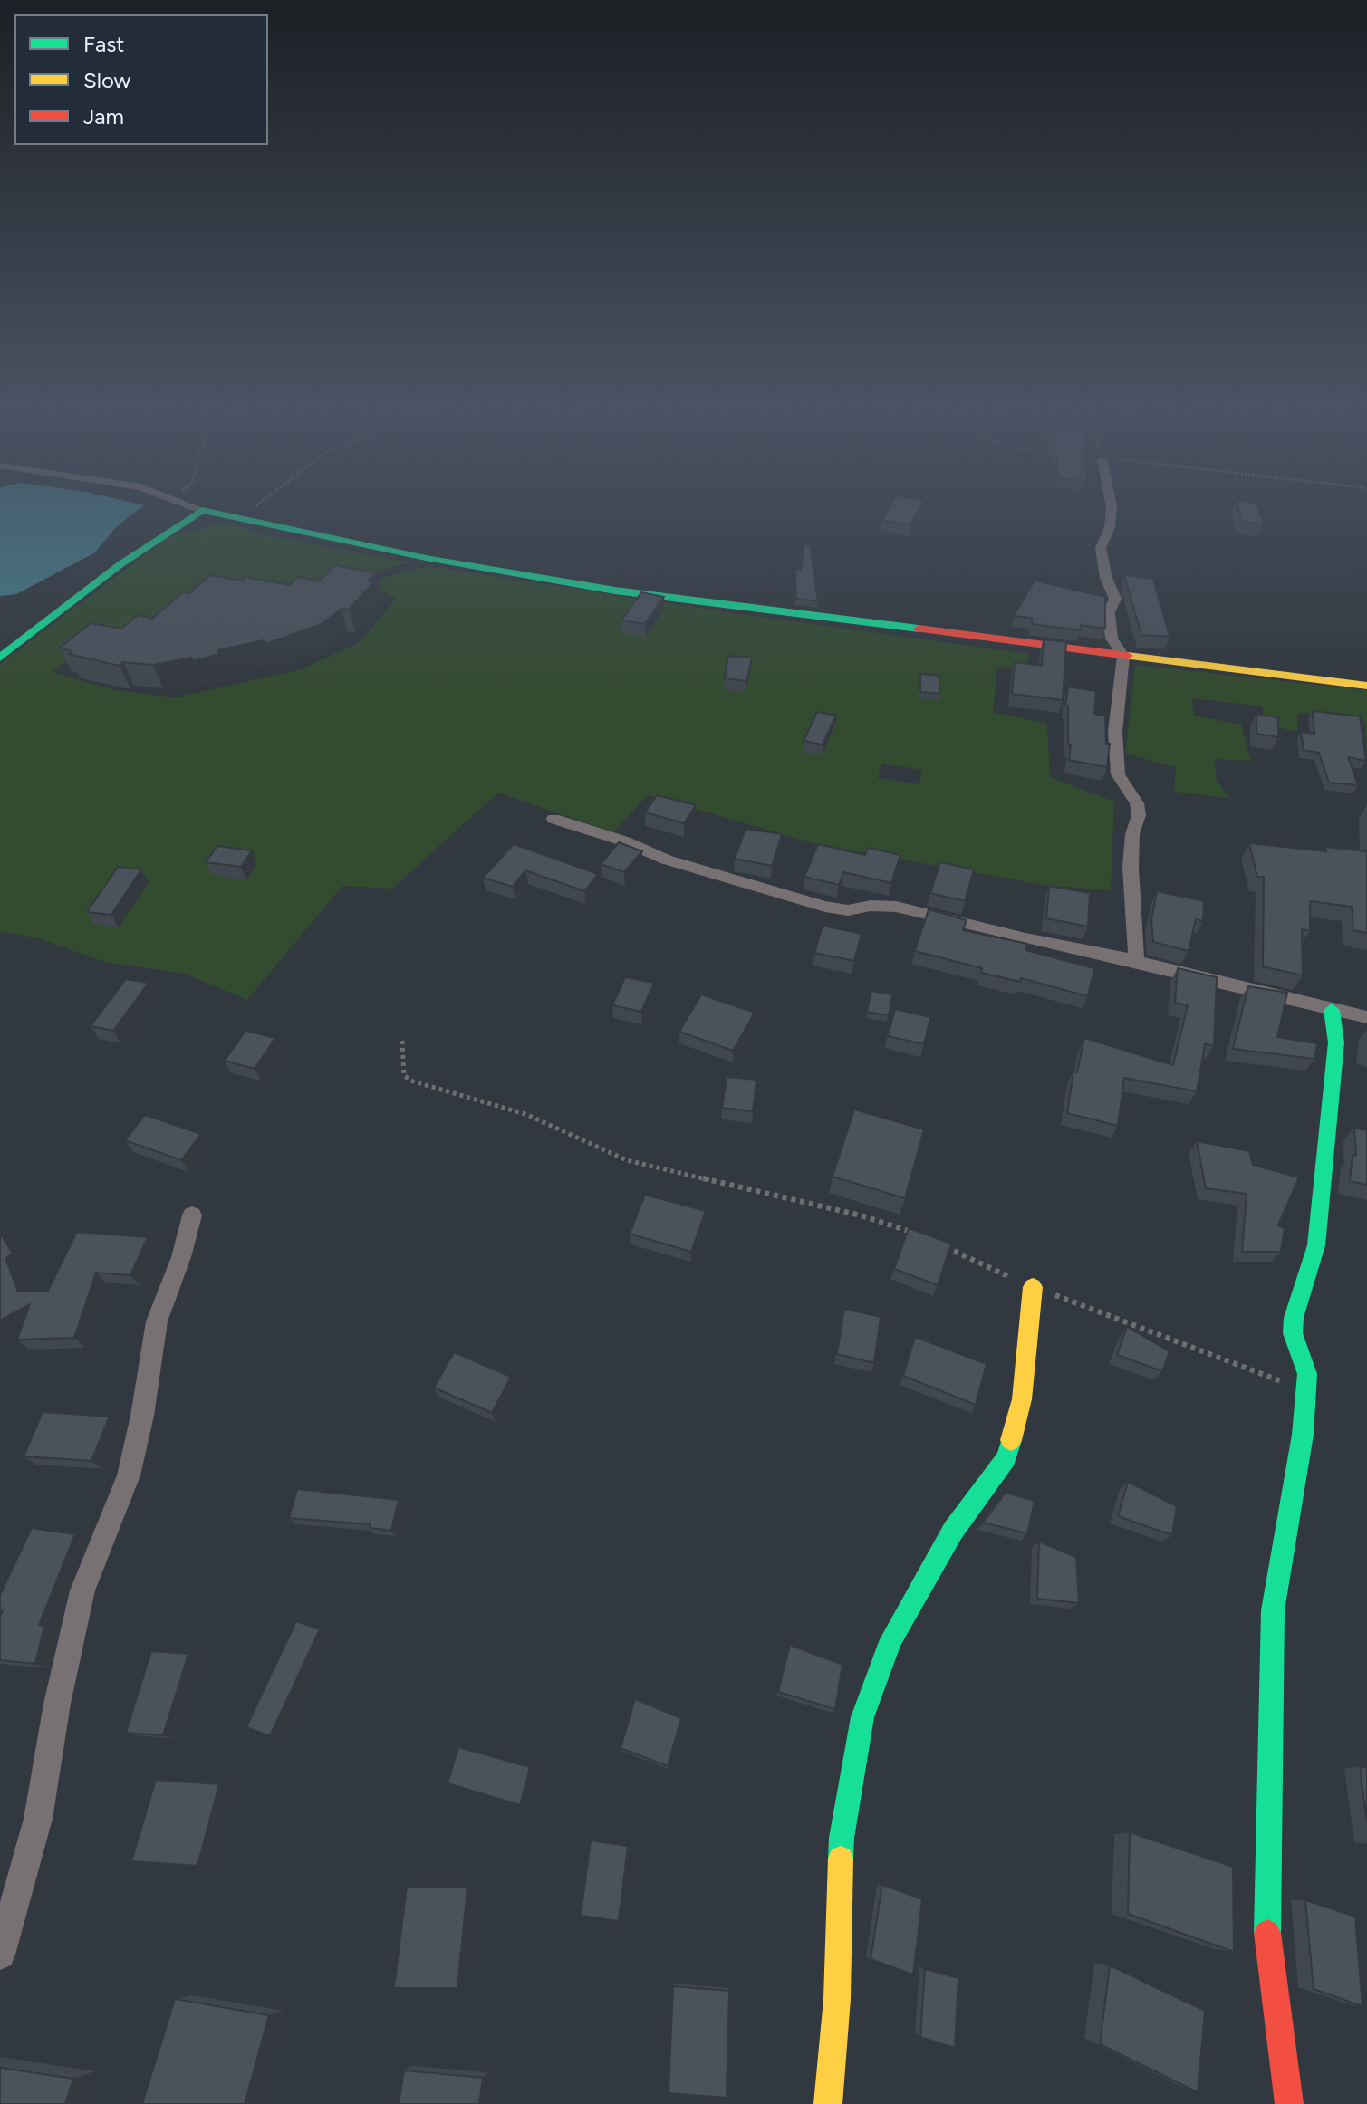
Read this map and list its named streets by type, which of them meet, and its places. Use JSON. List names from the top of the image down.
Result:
{
  "legend": ["Fast", "Slow", "Jam"]
}
